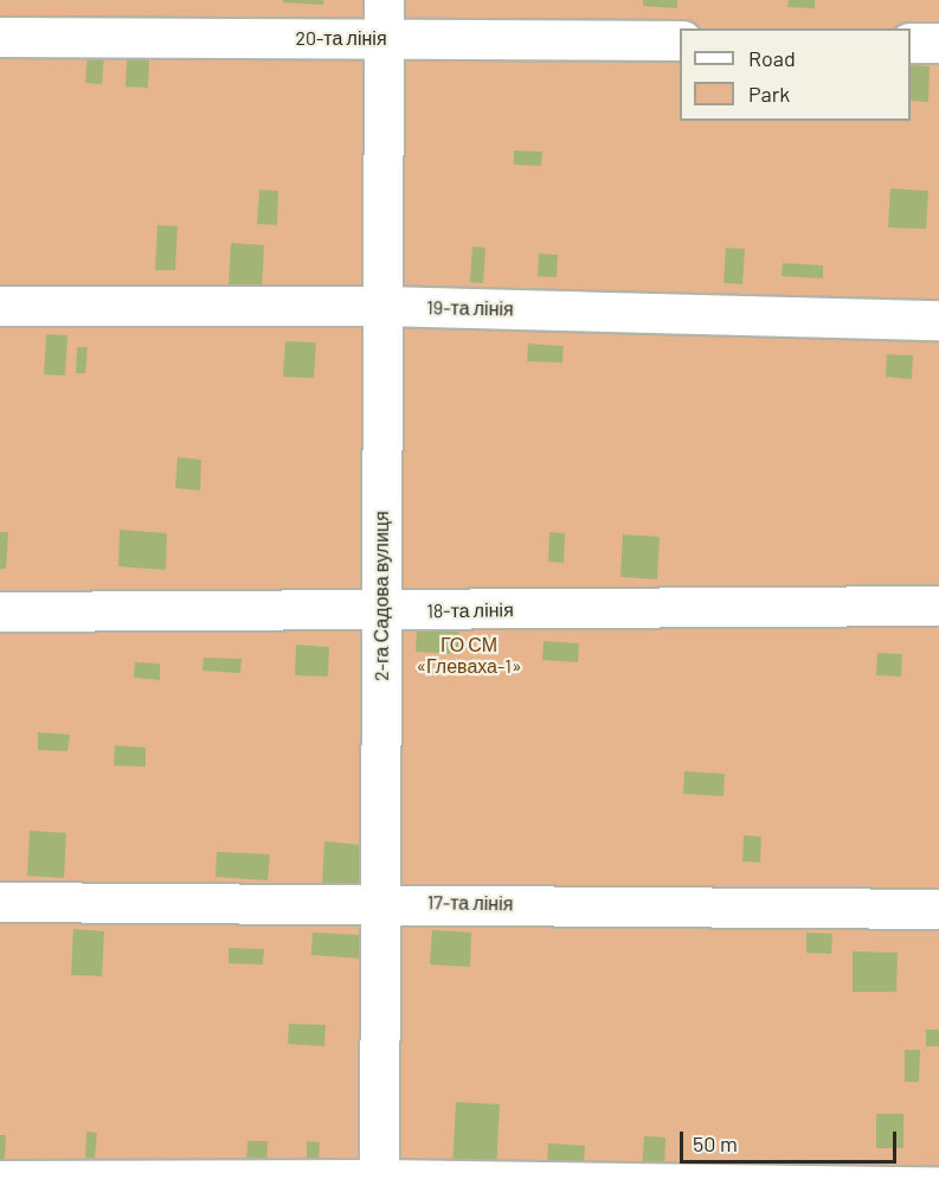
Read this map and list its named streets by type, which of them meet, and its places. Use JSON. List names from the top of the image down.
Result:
{
  "streets": {
    "street": [
      "20-та лінія",
      "19-та лінія",
      "2-га Садова вулиця",
      "18-та лінія",
      "17-та лінія"
    ]
  },
  "crossings": [
    ["20-та лінія", "2-га Садова вулиця"],
    ["19-та лінія", "2-га Садова вулиця"],
    ["2-га Садова вулиця", "18-та лінія"],
    ["2-га Садова вулиця", "17-та лінія"]
  ],
  "parks": ["ГО СМ «Глеваха-1»"],
  "legend": ["Road", "Park"],
  "scale_bar": "50 m"
}
